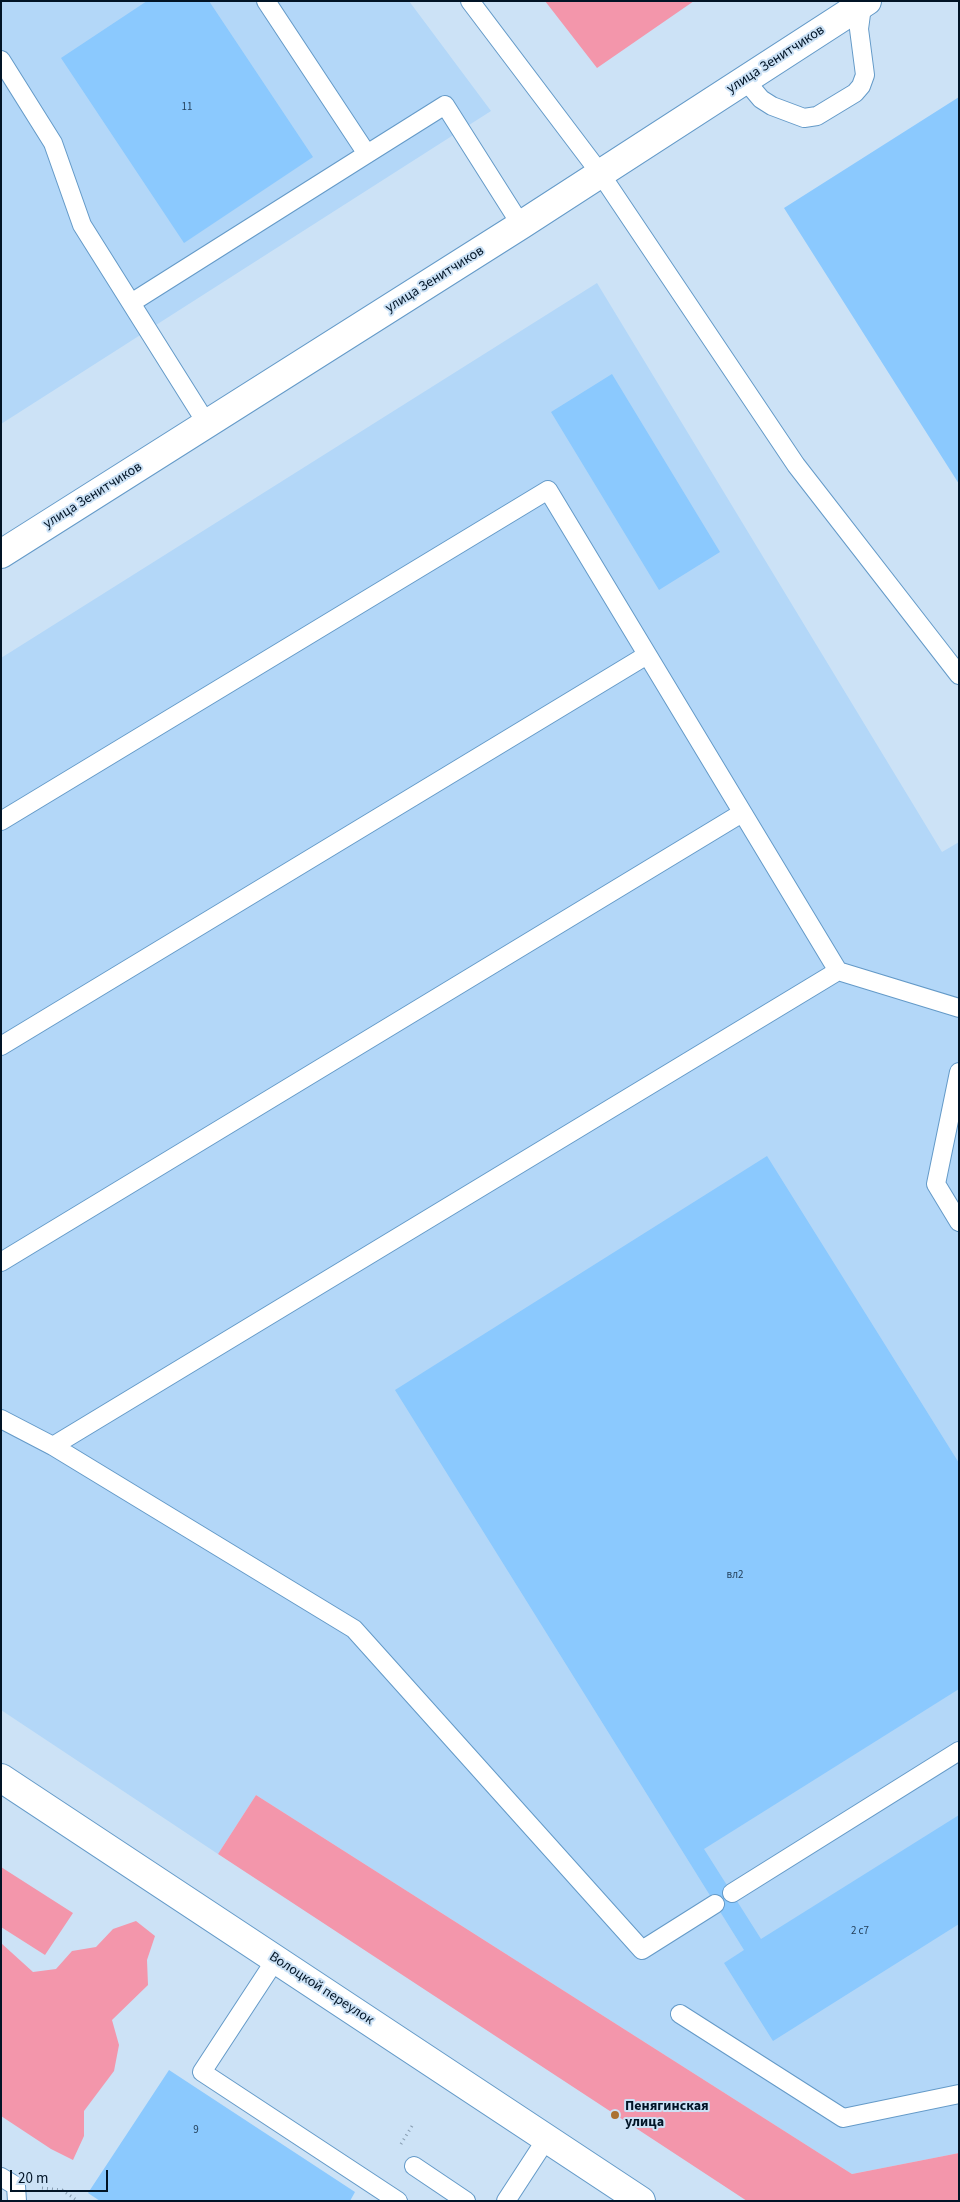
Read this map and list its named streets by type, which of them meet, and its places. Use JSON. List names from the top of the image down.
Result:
{
  "streets": {
    "street": ["улица Зенитчиков", "Волоцкой переулок"]
  },
  "places": ["Пенягинская улица"],
  "house_numbers": [
    "11",
    "вл2",
    "2 с7",
    "9"
  ],
  "scale_bar": "20 m"
}
